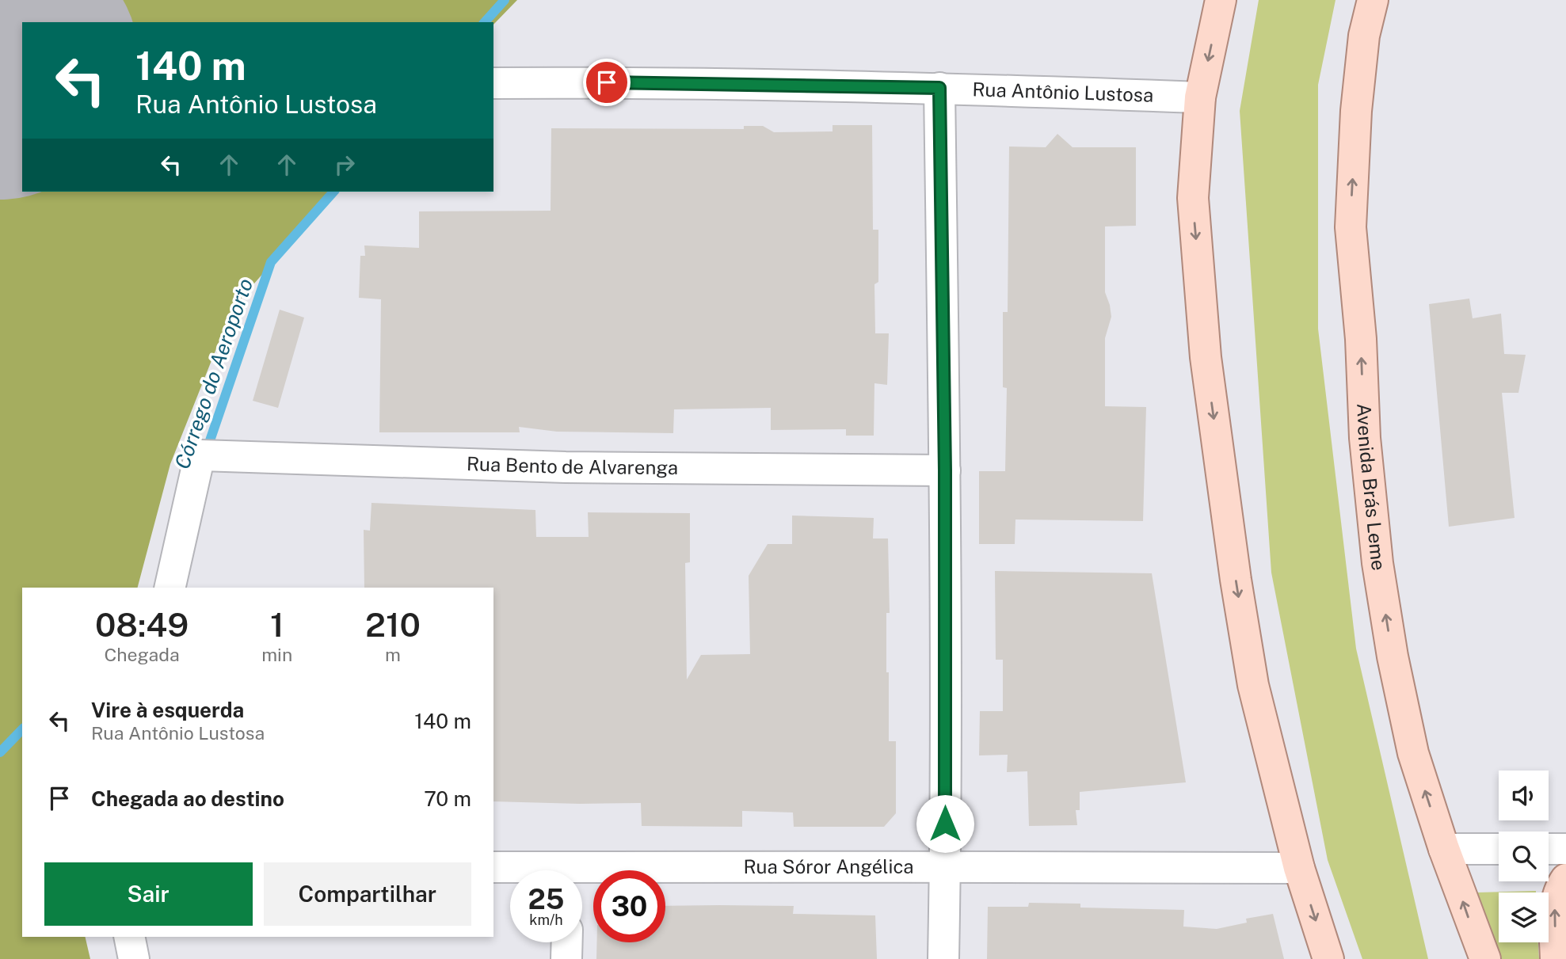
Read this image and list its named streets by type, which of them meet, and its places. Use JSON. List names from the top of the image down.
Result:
{
  "streets": {
    "main road": ["Avenida Brás Leme"],
    "street": ["Rua Antônio Lustosa", "Rua Bento de Alvarenga", "Rua Sóror Angélica"]
  },
  "water": ["Córrego do Aeroporto"],
  "page": {
    "turn": ["140 m", "Rua Antônio Lustosa"],
    "eta": [
      "08:49",
      "Chegada",
      "1",
      "min",
      "210",
      "m"
    ],
    "list": [
      {
        "name": "Vire à esquerda",
        "note": "Rua Antônio Lustosa",
        "value": "140 m"
      },
      {
        "name": "Chegada ao destino",
        "value": "70 m"
      }
    ],
    "buttons": ["Sair", "Compartilhar"],
    "speed": "25 km/h",
    "limit": "30"
  }
}
